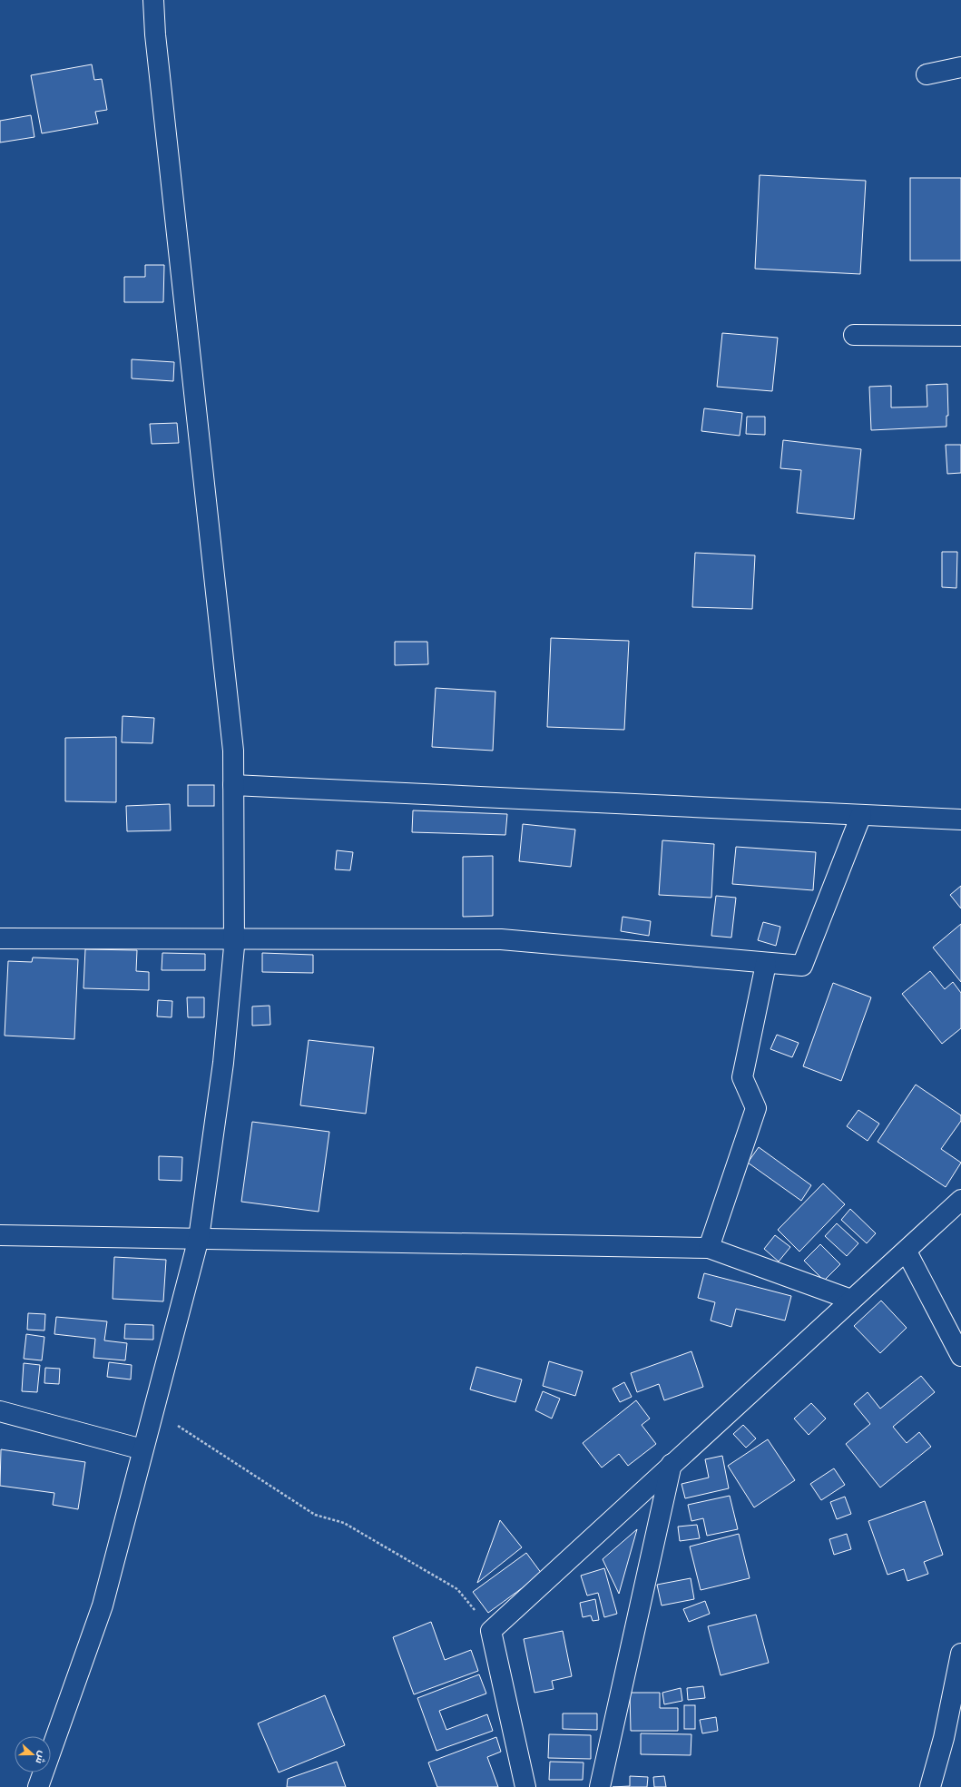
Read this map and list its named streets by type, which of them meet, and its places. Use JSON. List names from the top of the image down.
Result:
{
  "north": "right"
}
